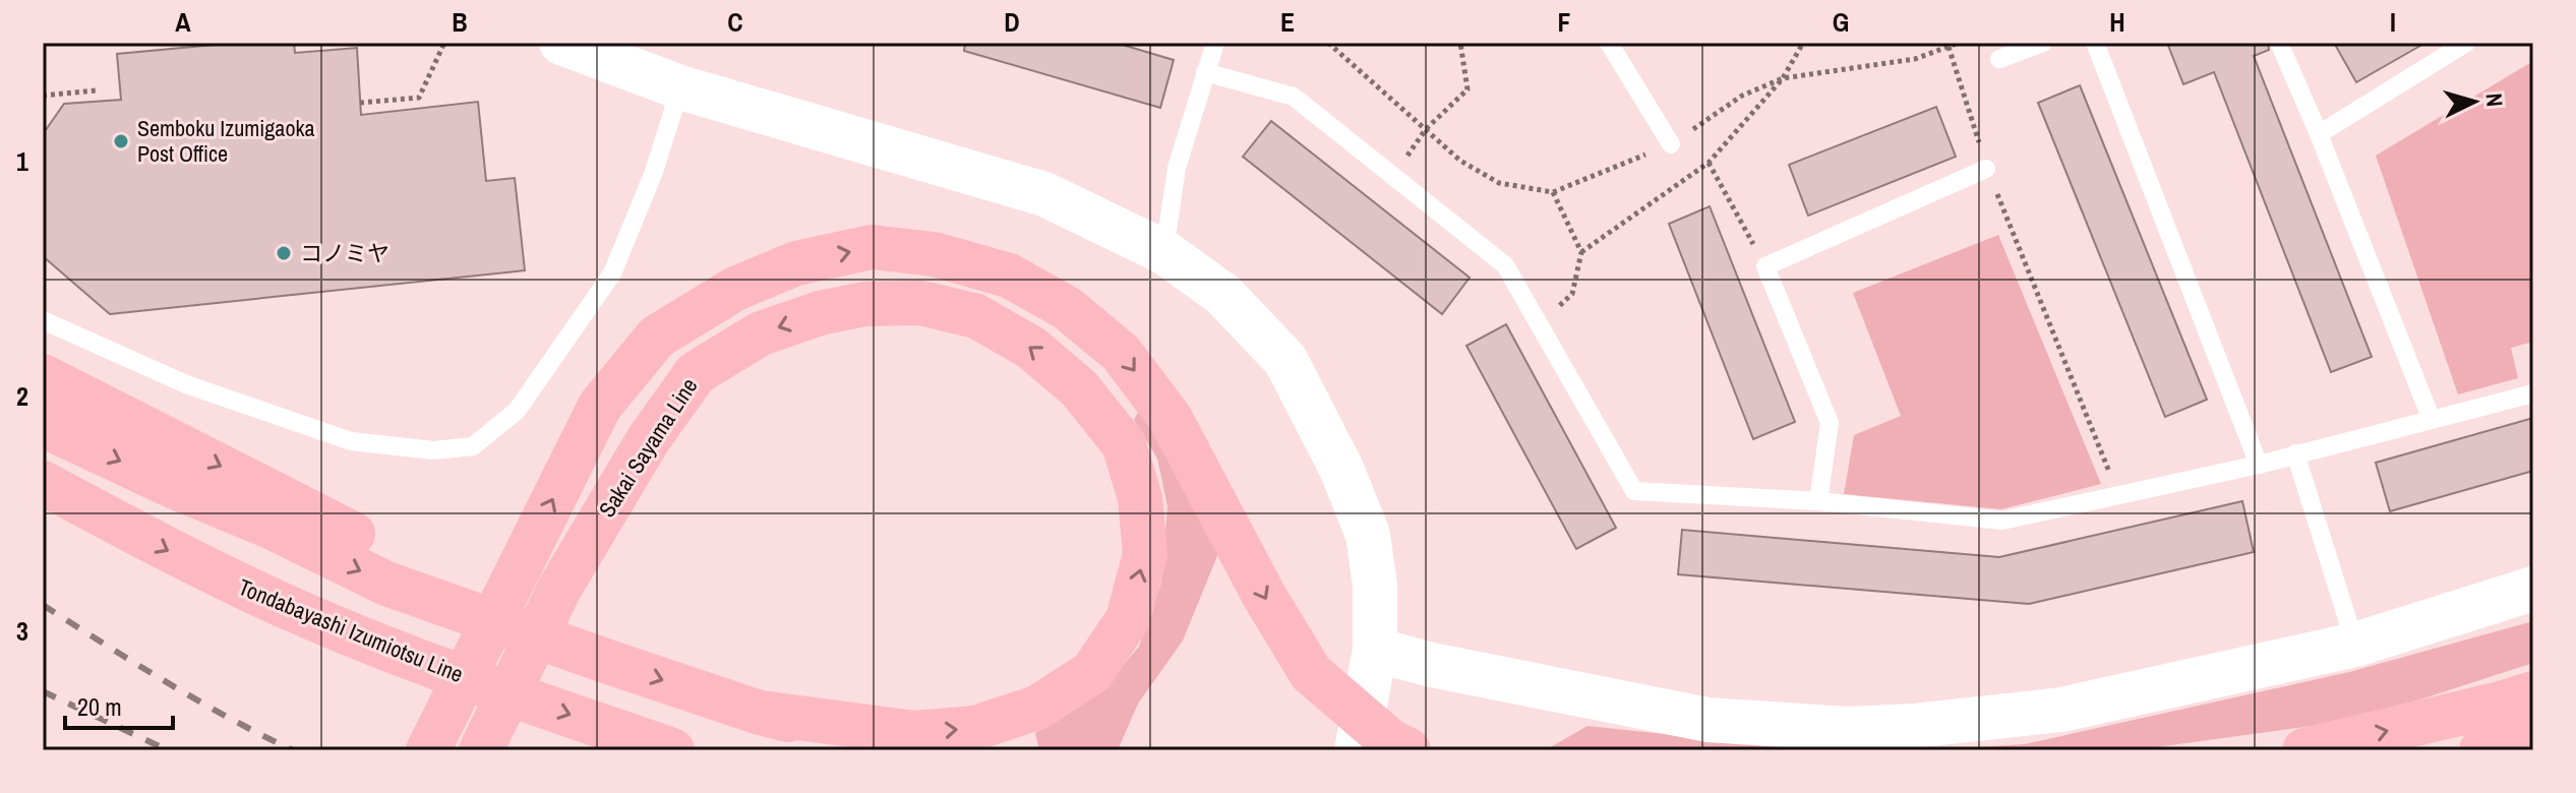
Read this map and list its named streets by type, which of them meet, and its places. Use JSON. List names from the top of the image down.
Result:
{
  "streets": {
    "main road": ["Sakai Sayama Line", "Tondabayashi Izumiotsu Line"]
  },
  "places": ["Semboku Izumigaoka Post Office", "コノミヤ"],
  "scale_bar": "20 m",
  "north": "right",
  "grid": {
    "columns": [
      "A",
      "B",
      "C",
      "D",
      "E",
      "F",
      "G",
      "H",
      "I"
    ],
    "rows": ["1", "2", "3"]
  }
}
